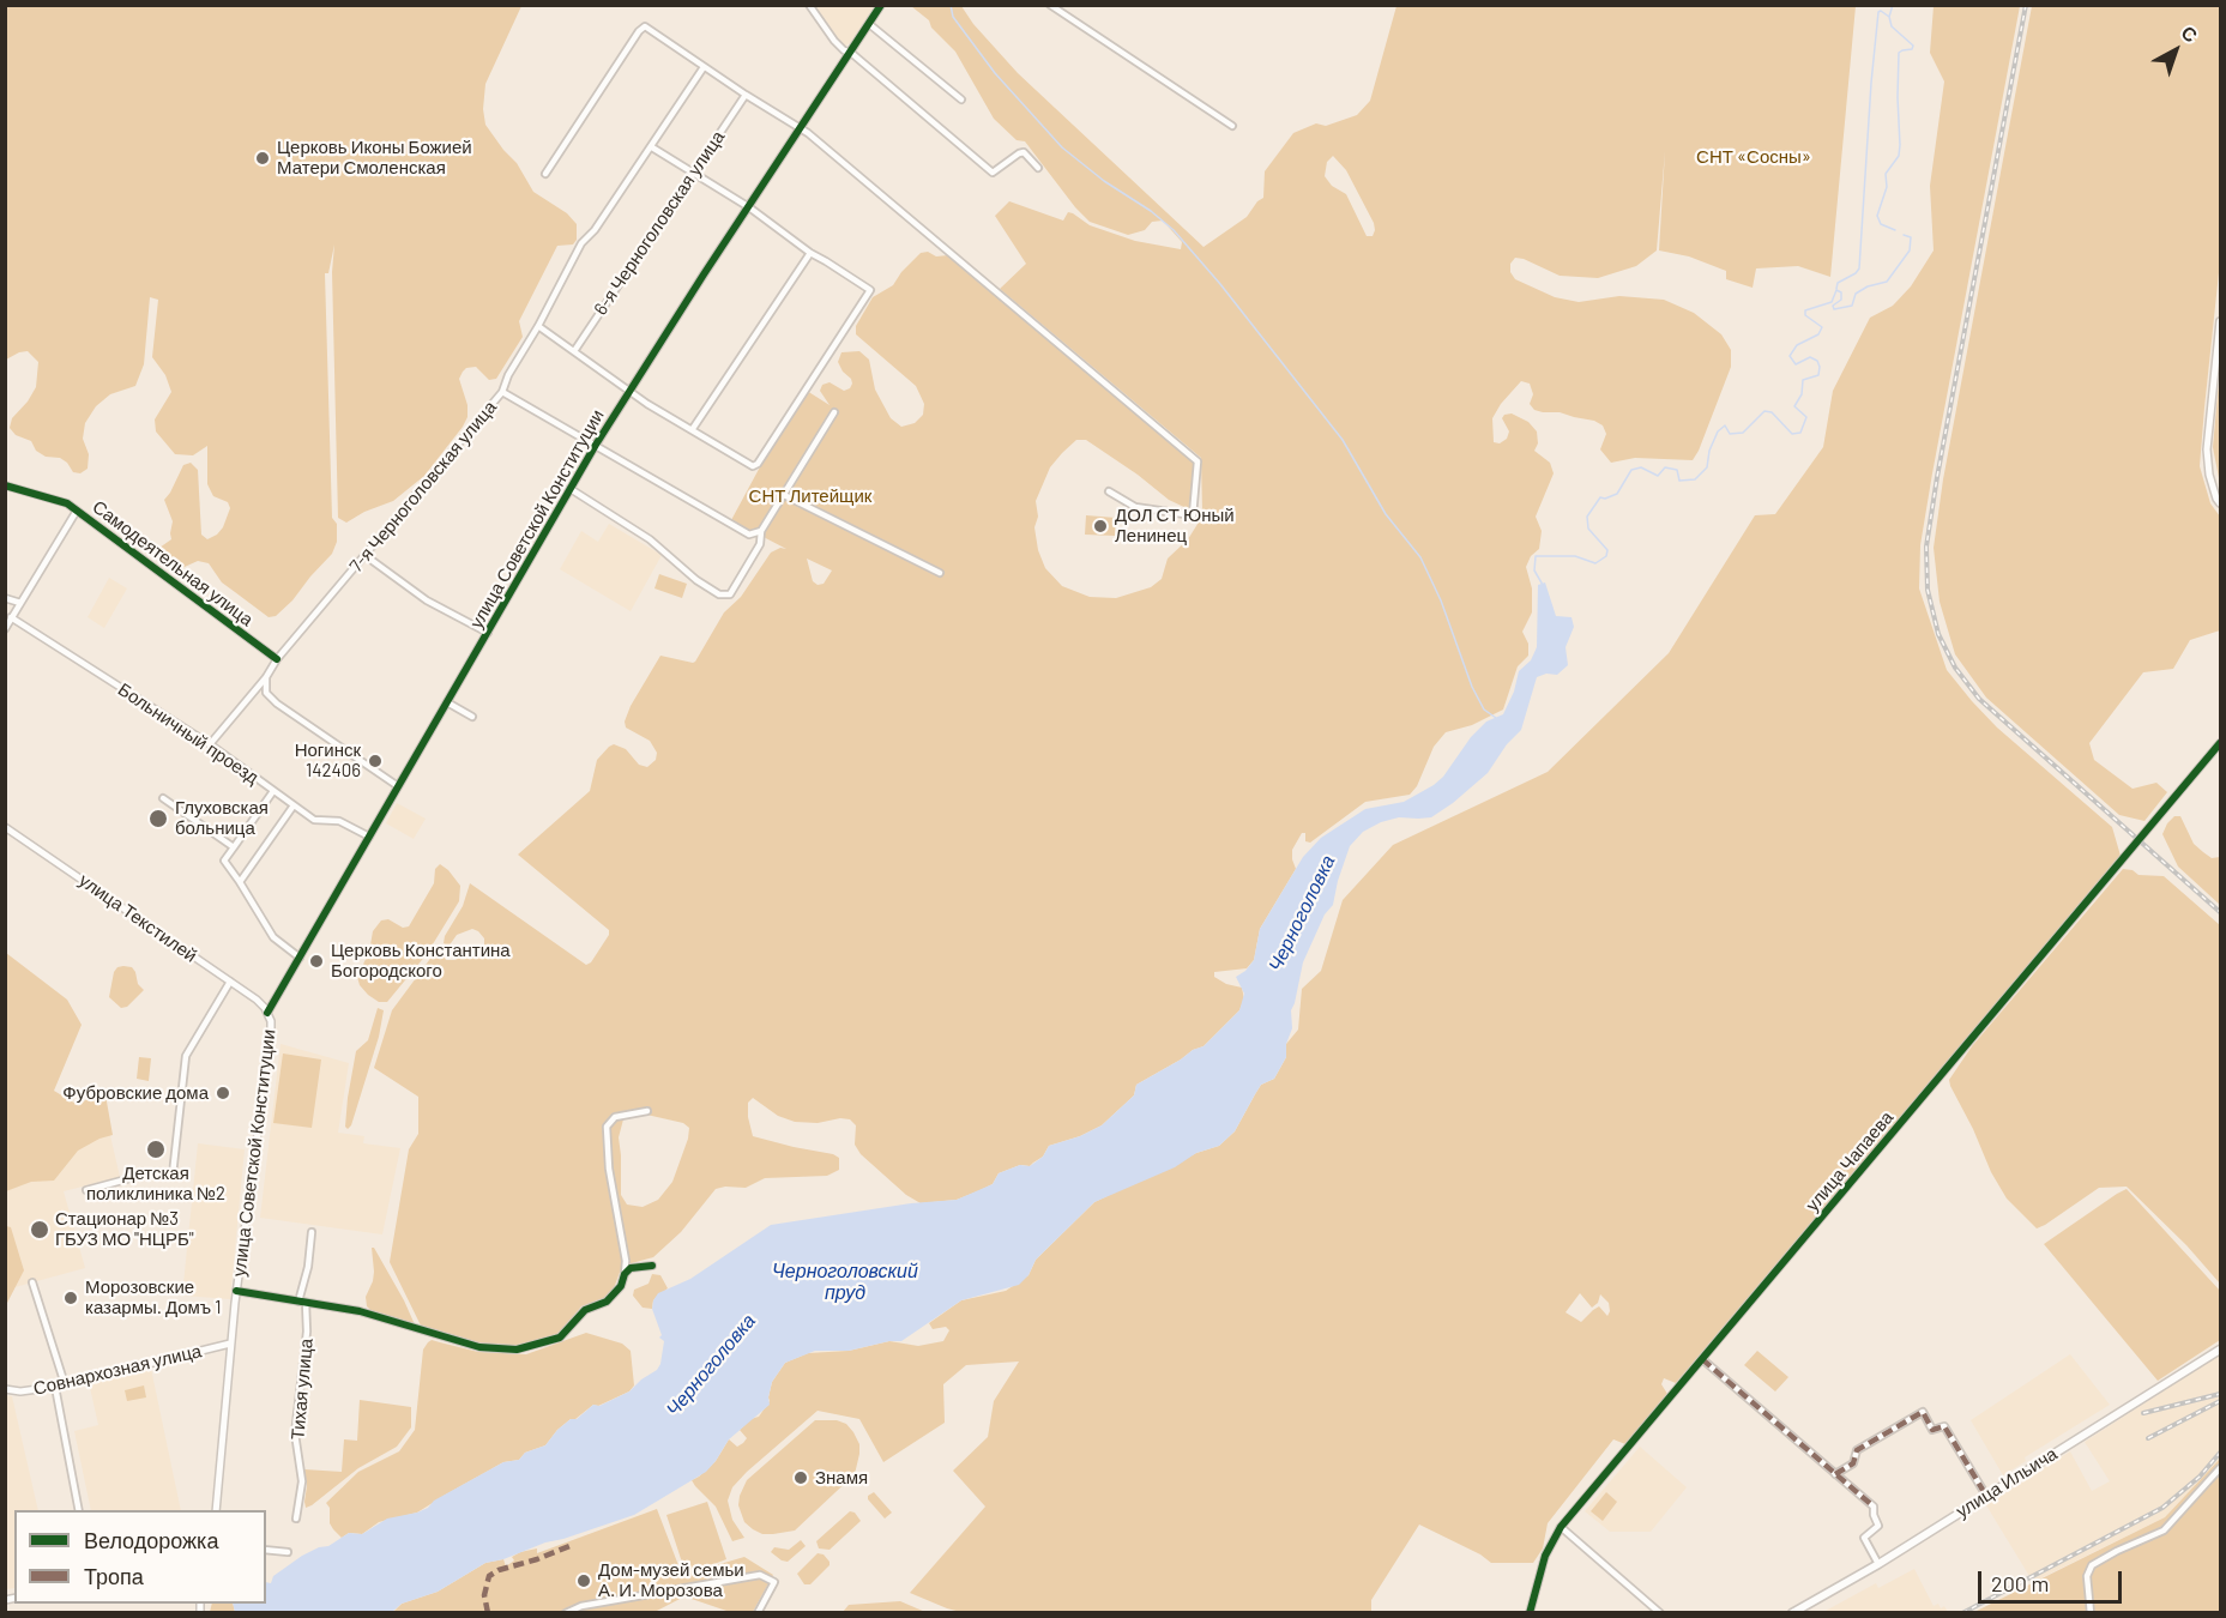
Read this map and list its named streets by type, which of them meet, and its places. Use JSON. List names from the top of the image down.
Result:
{
  "streets": {
    "main road": ["улица Ильича"],
    "street": [
      "6-я Черноголовская улица",
      "7-я Черноголовская улица",
      "улица Советской Конституции",
      "Самодеятельная улица",
      "Больничный проезд",
      "улица Текстилей",
      "улица Чапаева",
      "Совнархозная улица",
      "Тихая улица"
    ]
  },
  "crossings": [
    ["7-я Черноголовская улица", "Самодеятельная улица"],
    ["7-я Черноголовская улица", "Больничный проезд"],
    ["улица Советской Конституции", "Больничный проезд"],
    ["улица Советской Конституции", "улица Текстилей"],
    ["улица Советской Конституции", "Совнархозная улица"]
  ],
  "water": ["Черноголовка", "Черноголовский пруд"],
  "parks": ["СНТ «Сосны»", "СНТ Литейщик"],
  "places": [
    "Церковь Иконы Божией Матери Смоленская",
    "ДОЛ СТ Юный Ленинец",
    "Ногинск 142406",
    "Глуховская больница",
    "Церковь Константина Богородского",
    "Фубровские дома",
    "Детская поликлиника №2",
    "Стационар №3 ГБУЗ МО \"НЦРБ\"",
    "Морозовские казармы. Домъ 1",
    "Знамя",
    "Дом-музей семьи А. И. Морозова"
  ],
  "legend": ["Велодорожка", "Тропа"],
  "scale_bar": "200 m",
  "north": "top right"
}
